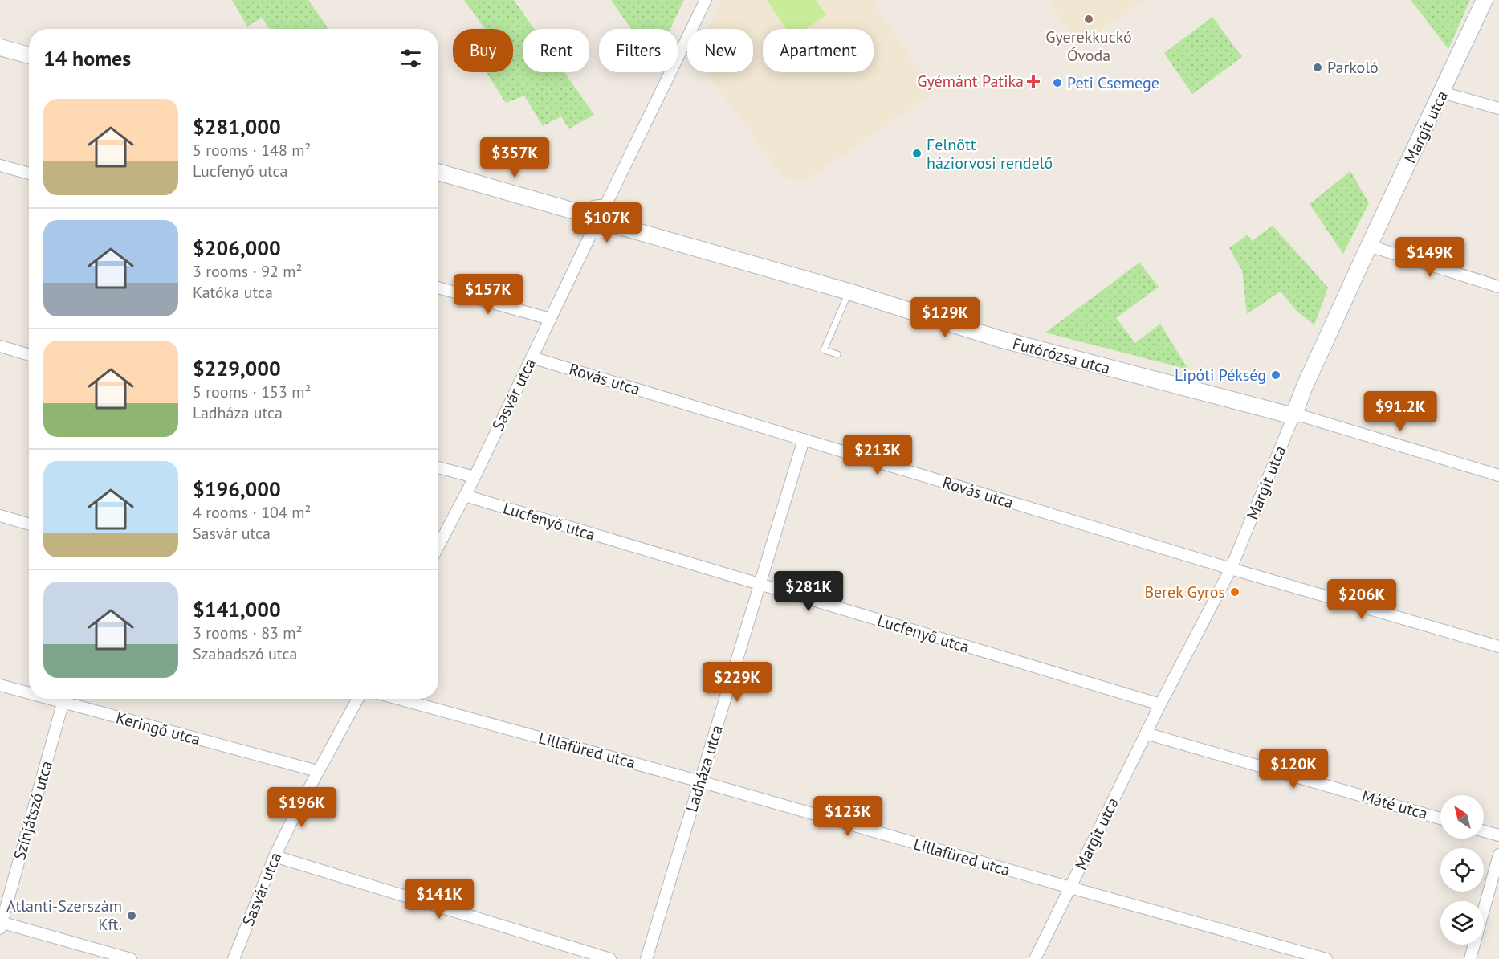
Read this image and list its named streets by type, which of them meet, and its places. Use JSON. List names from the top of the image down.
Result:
{
  "streets": {
    "street": [
      "Margit utca",
      "Futórózsa utca",
      "Rovás utca",
      "Sasvár utca",
      "Lucfenyő utca",
      "Keringő utca",
      "Lillafüred utca",
      "Ladháza utca",
      "Máté utca",
      "Színjátszó utca"
    ]
  },
  "crossings": [
    ["Margit utca", "Futórózsa utca"],
    ["Margit utca", "Rovás utca"],
    ["Margit utca", "Lucfenyő utca"],
    ["Margit utca", "Lillafüred utca"],
    ["Margit utca", "Máté utca"],
    ["Rovás utca", "Sasvár utca"],
    ["Rovás utca", "Ladháza utca"],
    ["Sasvár utca", "Lucfenyő utca"],
    ["Sasvár utca", "Keringő utca"],
    ["Lucfenyő utca", "Ladháza utca"],
    ["Lillafüred utca", "Ladháza utca"]
  ],
  "places": {
    "other": [
      "Gyerekkuckó Óvoda",
      "Parkoló",
      "Peti Csemege",
      "Felnőtt háziorvosi rendelő",
      "Lipóti Pékség",
      "Berek Gyros",
      "Atlanti-Szerszàm Kft."
    ],
    "health": ["Gyémánt Patika"]
  },
  "north": "top left",
  "page": {
    "chip": [
      "Buy",
      "Rent",
      "Filters",
      "New",
      "Apartment"
    ],
    "heading": "14 homes",
    "list": [
      {
        "name": "$281,000",
        "note": "5 rooms · 148 m² · Lucfenyő utca"
      },
      {
        "name": "$206,000",
        "note": "3 rooms · 92 m² · Katóka utca"
      },
      {
        "name": "$229,000",
        "note": "5 rooms · 153 m² · Ladháza utca"
      },
      {
        "name": "$196,000",
        "note": "4 rooms · 104 m² · Sasvár utca"
      },
      {
        "name": "$141,000",
        "note": "3 rooms · 83 m² · Szabadszó utca"
      }
    ],
    "price": [
      "$357K",
      "$107K",
      "$149K",
      "$157K",
      "$129K",
      "$91.2K",
      "$213K",
      "$281K",
      "$206K",
      "$229K",
      "$120K",
      "$196K",
      "$123K",
      "$141K"
    ]
  }
}
